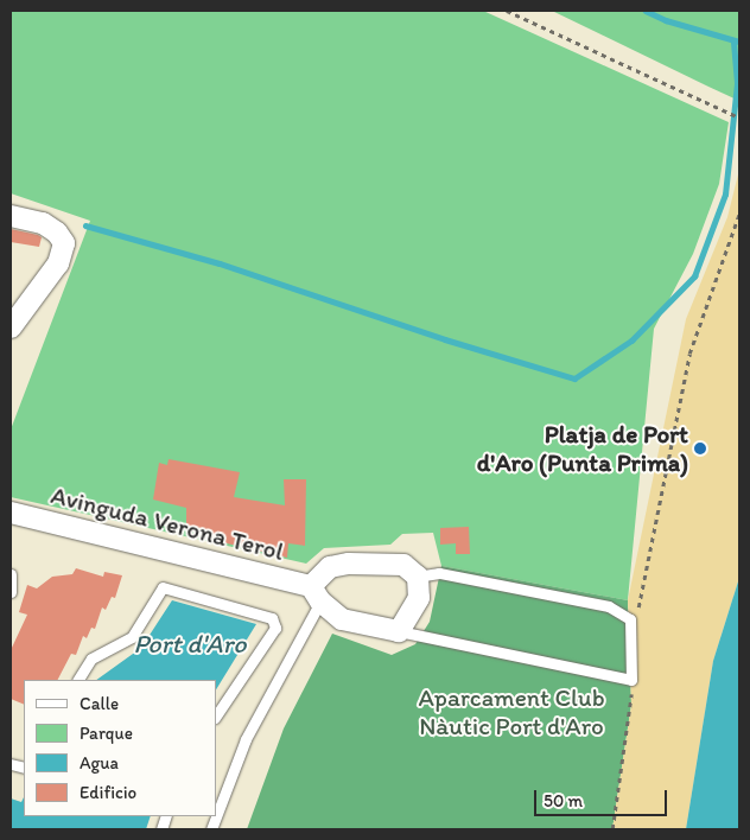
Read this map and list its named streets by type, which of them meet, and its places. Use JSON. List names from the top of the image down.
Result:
{
  "streets": {
    "street": ["Avinguda Verona Terol"]
  },
  "water": ["Port d'Aro"],
  "parks": ["Aparcament Club Nàutic Port d'Aro"],
  "places": ["Platja de Port d'Aro (Punta Prima)"],
  "legend": [
    "Calle",
    "Parque",
    "Agua",
    "Edificio"
  ],
  "scale_bar": "50 m"
}
